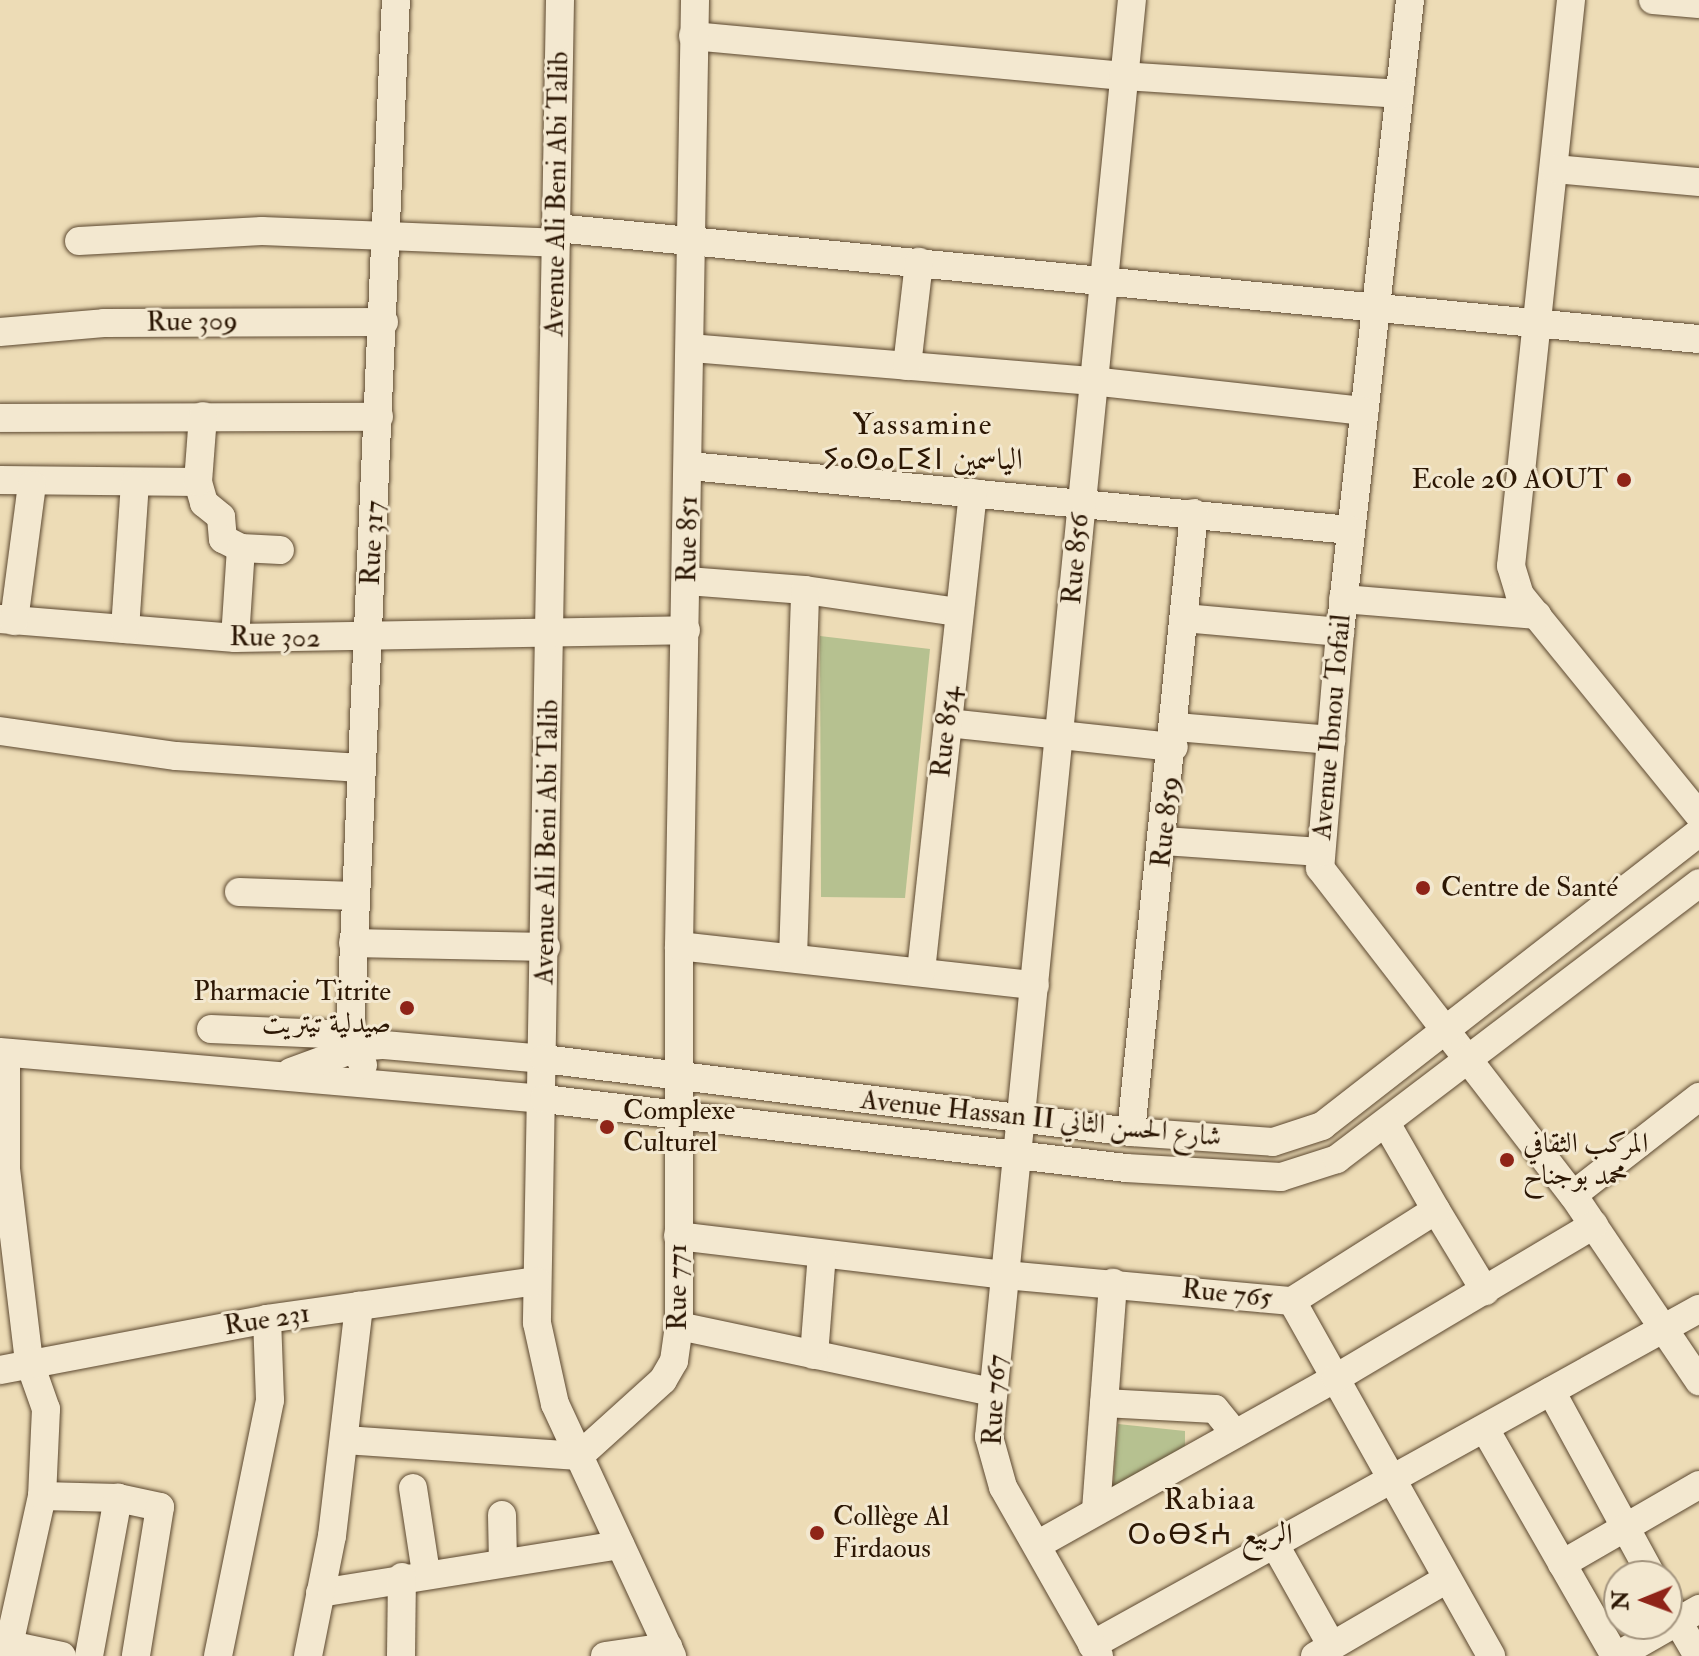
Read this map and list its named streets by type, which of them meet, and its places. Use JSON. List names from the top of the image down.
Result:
{
  "streets": {
    "street": [
      "Avenue Ali Beni Abi Talib",
      "Rue 309",
      "Rue 851",
      "Rue 317",
      "Rue 856",
      "Rue 302",
      "Avenue Ibnou Tofail",
      "Rue 854",
      "Rue 859",
      "Avenue Hassan II شارع الحسن الثاني",
      "Rue 771",
      "Rue 765",
      "Rue 231",
      "Rue 767"
    ]
  },
  "crossings": [
    ["Avenue Ali Beni Abi Talib", "Rue 302"],
    ["Avenue Ali Beni Abi Talib", "Avenue Hassan II شارع الحسن الثاني"],
    ["Avenue Ali Beni Abi Talib", "Rue 771"],
    ["Avenue Ali Beni Abi Talib", "Rue 231"],
    ["Rue 309", "Rue 317"],
    ["Rue 851", "Rue 302"],
    ["Rue 851", "Avenue Hassan II شارع الحسن الثاني"],
    ["Rue 851", "Rue 771"],
    ["Rue 317", "Rue 302"],
    ["Rue 317", "Avenue Hassan II شارع الحسن الثاني"],
    ["Rue 856", "Avenue Hassan II شارع الحسن الثاني"],
    ["Rue 856", "Rue 767"],
    ["Avenue Ibnou Tofail", "Avenue Hassan II شارع الحسن الثاني"],
    ["Rue 859", "Avenue Hassan II شارع الحسن الثاني"],
    ["Avenue Hassan II شارع الحسن الثاني", "Rue 771"],
    ["Avenue Hassan II شارع الحسن الثاني", "Rue 767"],
    ["Rue 771", "Rue 765"],
    ["Rue 765", "Rue 767"]
  ],
  "districts": ["Yassamine ⵢⴰⵙⴰⵎⵉⵏ الياسمين", "Rabiaa ⵔⴰⴱⵉⵄ الربيع"],
  "places": [
    "Ecole 2O AOUT",
    "Centre de Santé",
    "Pharmacie Titrite صيدلية تيتريت",
    "Complexe Culturel",
    "المركب الثقافي محمد بوجناح",
    "Collège Al Firdaous"
  ],
  "north": "left"
}
